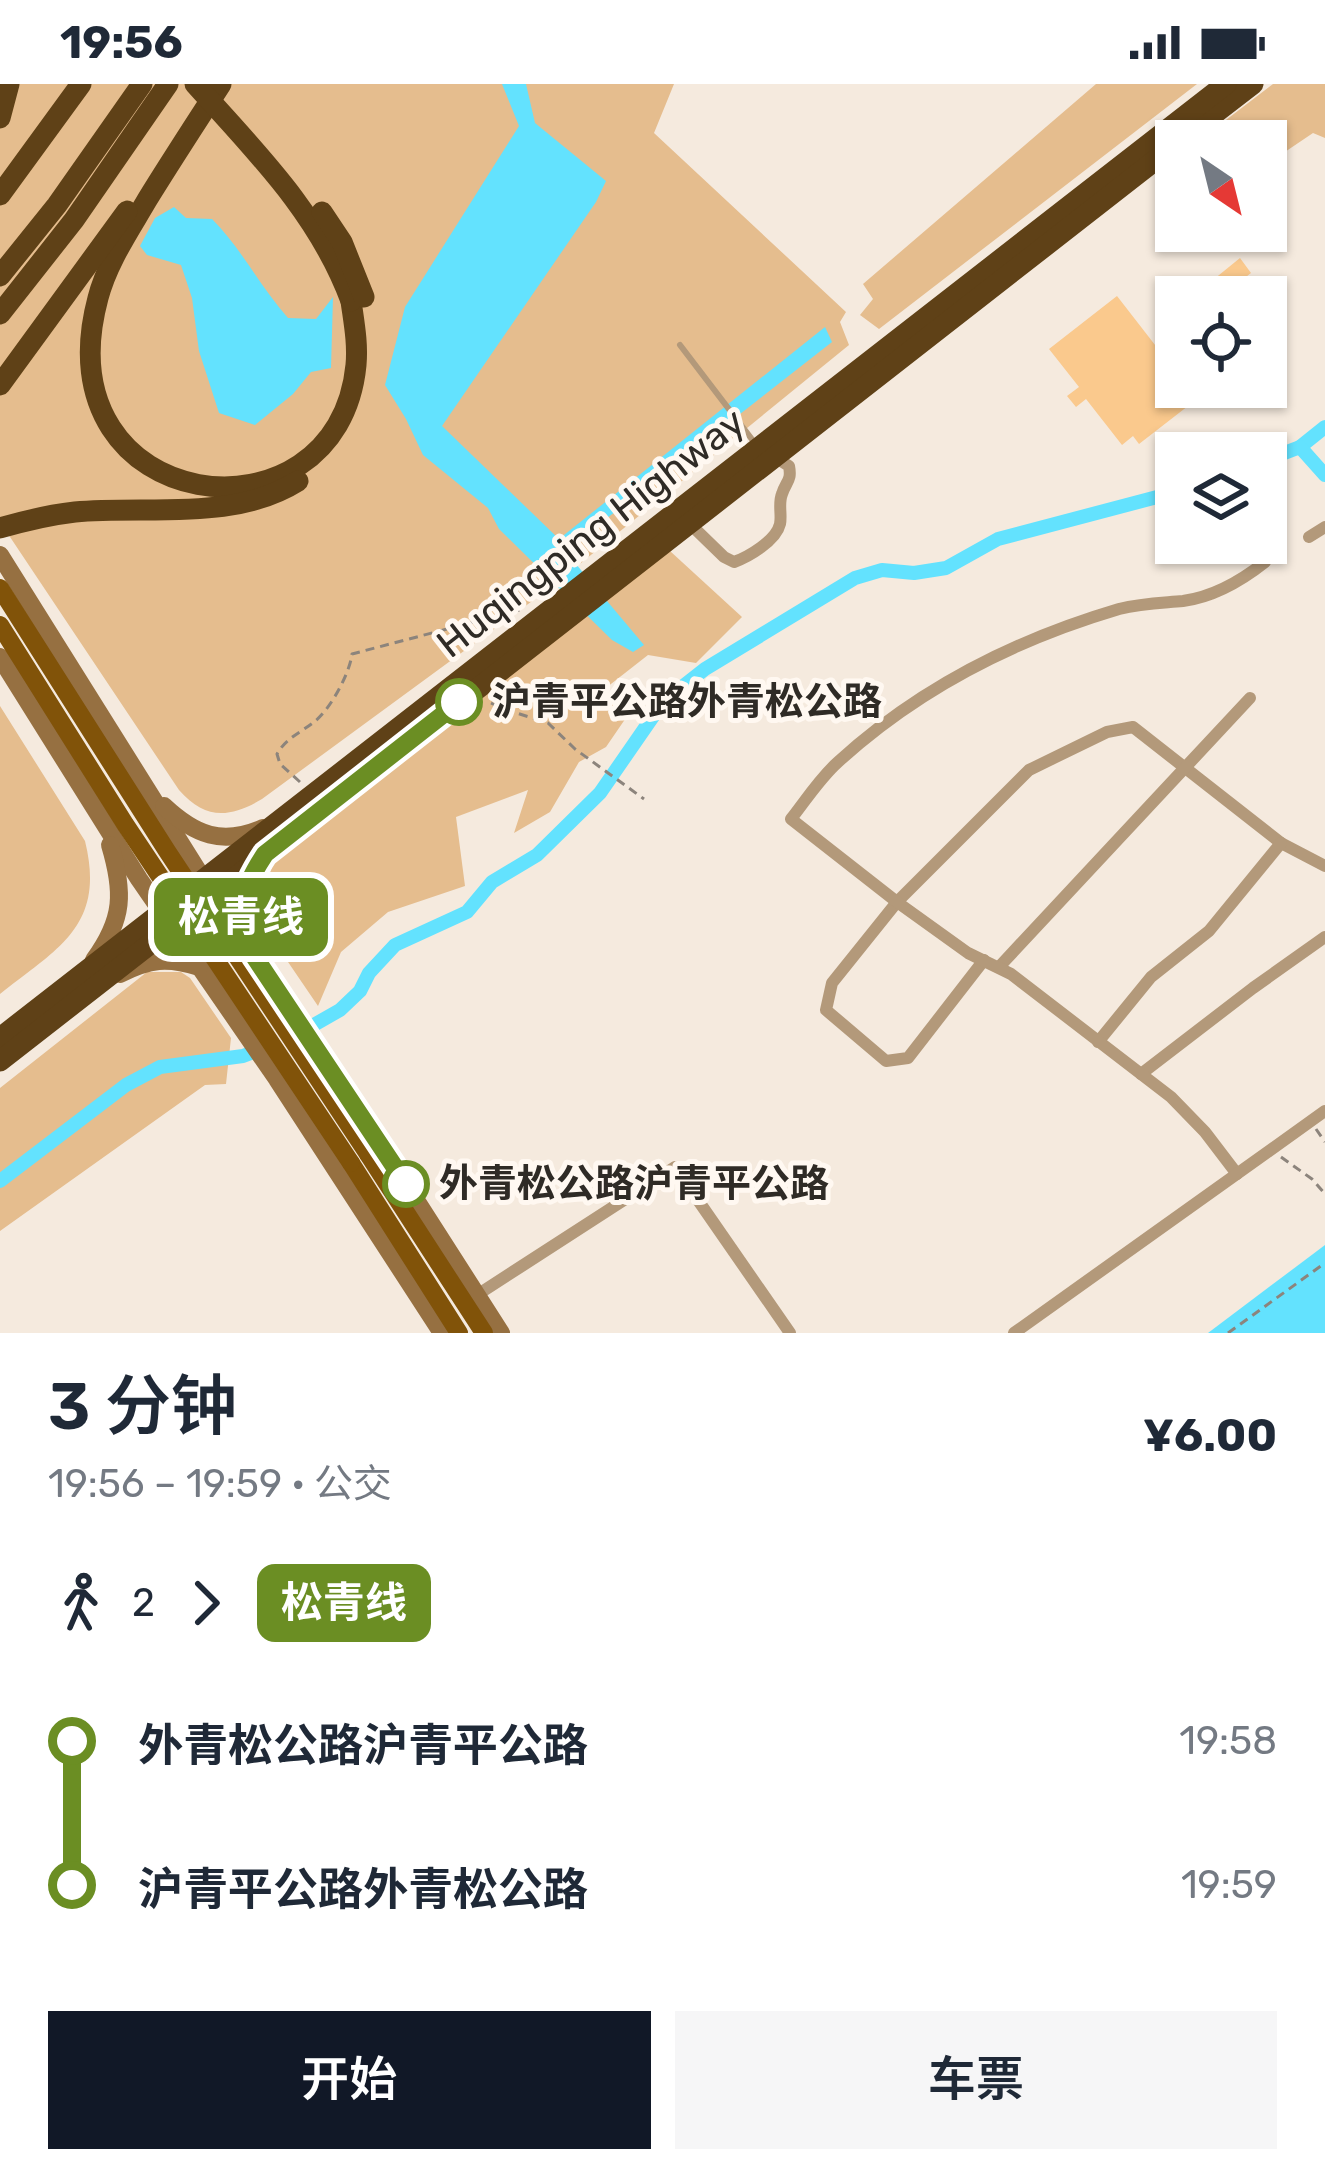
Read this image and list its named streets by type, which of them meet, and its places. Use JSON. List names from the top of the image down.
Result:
{
  "streets": {
    "highway": ["Huqingping Highway"]
  },
  "places": ["沪青平公路外青松公路", "外青松公路沪青平公路"],
  "lines": ["bus line 松青线"],
  "north": "bottom right",
  "page": {
    "status": "19:56",
    "on_map": "松青线",
    "heading": ["3 分钟", "19:56 – 19:59 · 公交", "¥6.00"],
    "legs": ["2", "松青线"],
    "list": [
      {
        "name": "外青松公路沪青平公路",
        "value": "19:58"
      },
      {
        "name": "沪青平公路外青松公路",
        "value": "19:59"
      }
    ],
    "buttons": ["开始", "车票"]
  }
}
